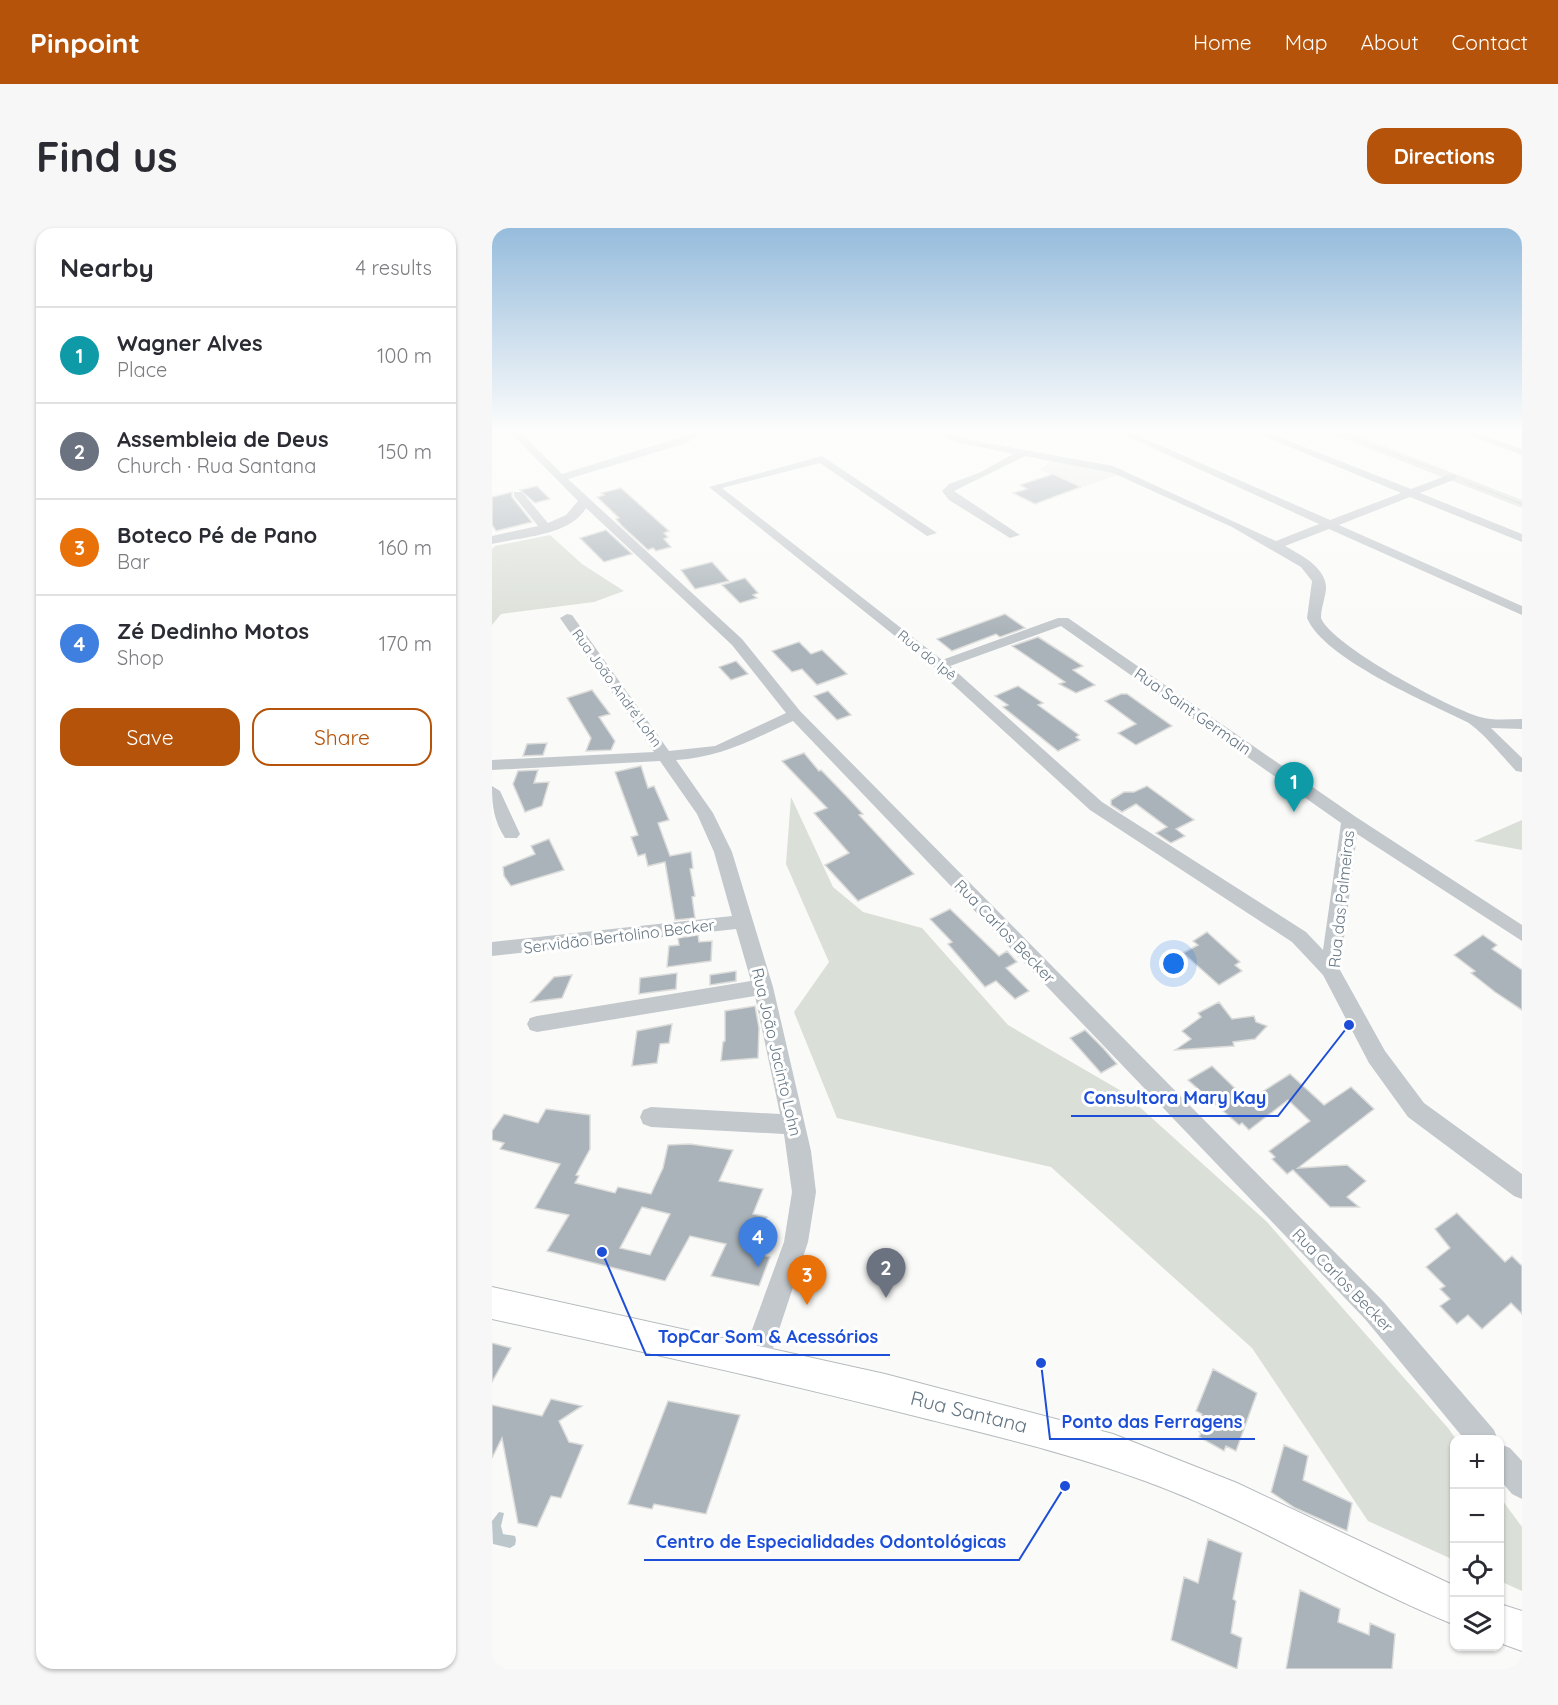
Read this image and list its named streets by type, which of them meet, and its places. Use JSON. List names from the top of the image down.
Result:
{
  "streets": {
    "main road": ["Rua Santana"],
    "street": [
      "Rua do Ipê",
      "Rua João André Lohn",
      "Rua Saint Germain",
      "Rua das Palmeiras",
      "Rua Carlos Becker",
      "Servidão Bertolino Becker",
      "Rua João Jacinto Lohn"
    ]
  },
  "crossings": [
    ["Rua do Ipê", "Rua Saint Germain"],
    ["Rua do Ipê", "Rua das Palmeiras"],
    ["Rua João André Lohn", "Rua João Jacinto Lohn"],
    ["Rua Saint Germain", "Rua das Palmeiras"],
    ["Servidão Bertolino Becker", "Rua João Jacinto Lohn"],
    ["Rua João Jacinto Lohn", "Rua Santana"]
  ],
  "places": [
    "Consultora Mary Kay",
    "TopCar Som & Acessórios",
    "Ponto das Ferragens",
    "Centro de Especialidades Odontológicas"
  ],
  "page": {
    "header": "Pinpoint",
    "nav": [
      "Home",
      "Map",
      "About",
      "Contact"
    ],
    "buttons": [
      "Directions",
      ["Save", "Share"]
    ],
    "title": "Find us",
    "heading": ["Nearby", "4 results"],
    "list": [
      {
        "mark": "1",
        "name": "Wagner Alves",
        "note": "Place",
        "value": "100 m"
      },
      {
        "mark": "2",
        "name": "Assembleia de Deus",
        "note": "Church · Rua Santana",
        "value": "150 m"
      },
      {
        "mark": "3",
        "name": "Boteco Pé de Pano",
        "note": "Bar",
        "value": "160 m"
      },
      {
        "mark": "4",
        "name": "Zé Dedinho Motos",
        "note": "Shop",
        "value": "170 m"
      }
    ],
    "pins": [
      "1",
      "4",
      "2",
      "3"
    ],
    "map_buttons": ["+", "−"]
  }
}
